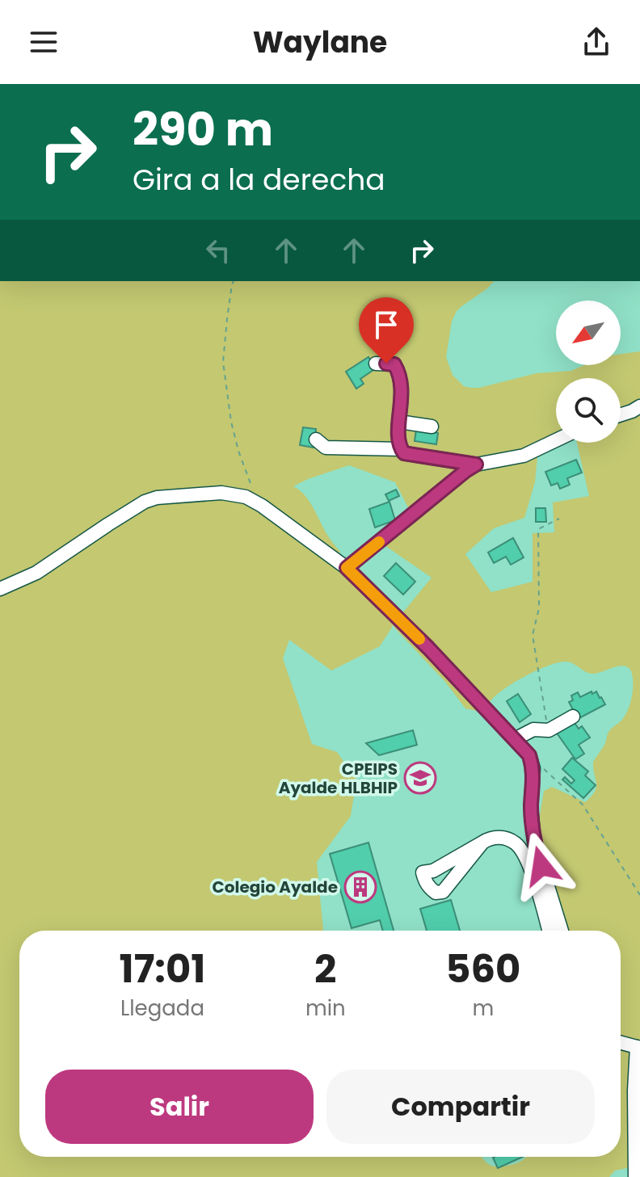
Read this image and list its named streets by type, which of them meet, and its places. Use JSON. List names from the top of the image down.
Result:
{
  "places": {
    "school or university": ["CPEIPS Ayalde HLBHIP"],
    "building": ["Colegio Ayalde"]
  },
  "north": "bottom left",
  "page": {
    "header": "Waylane",
    "turn": ["290 m", "Gira a la derecha"],
    "eta": [
      "17:01",
      "Llegada",
      "2",
      "min",
      "560",
      "m"
    ],
    "buttons": ["Salir", "Compartir"]
  }
}
